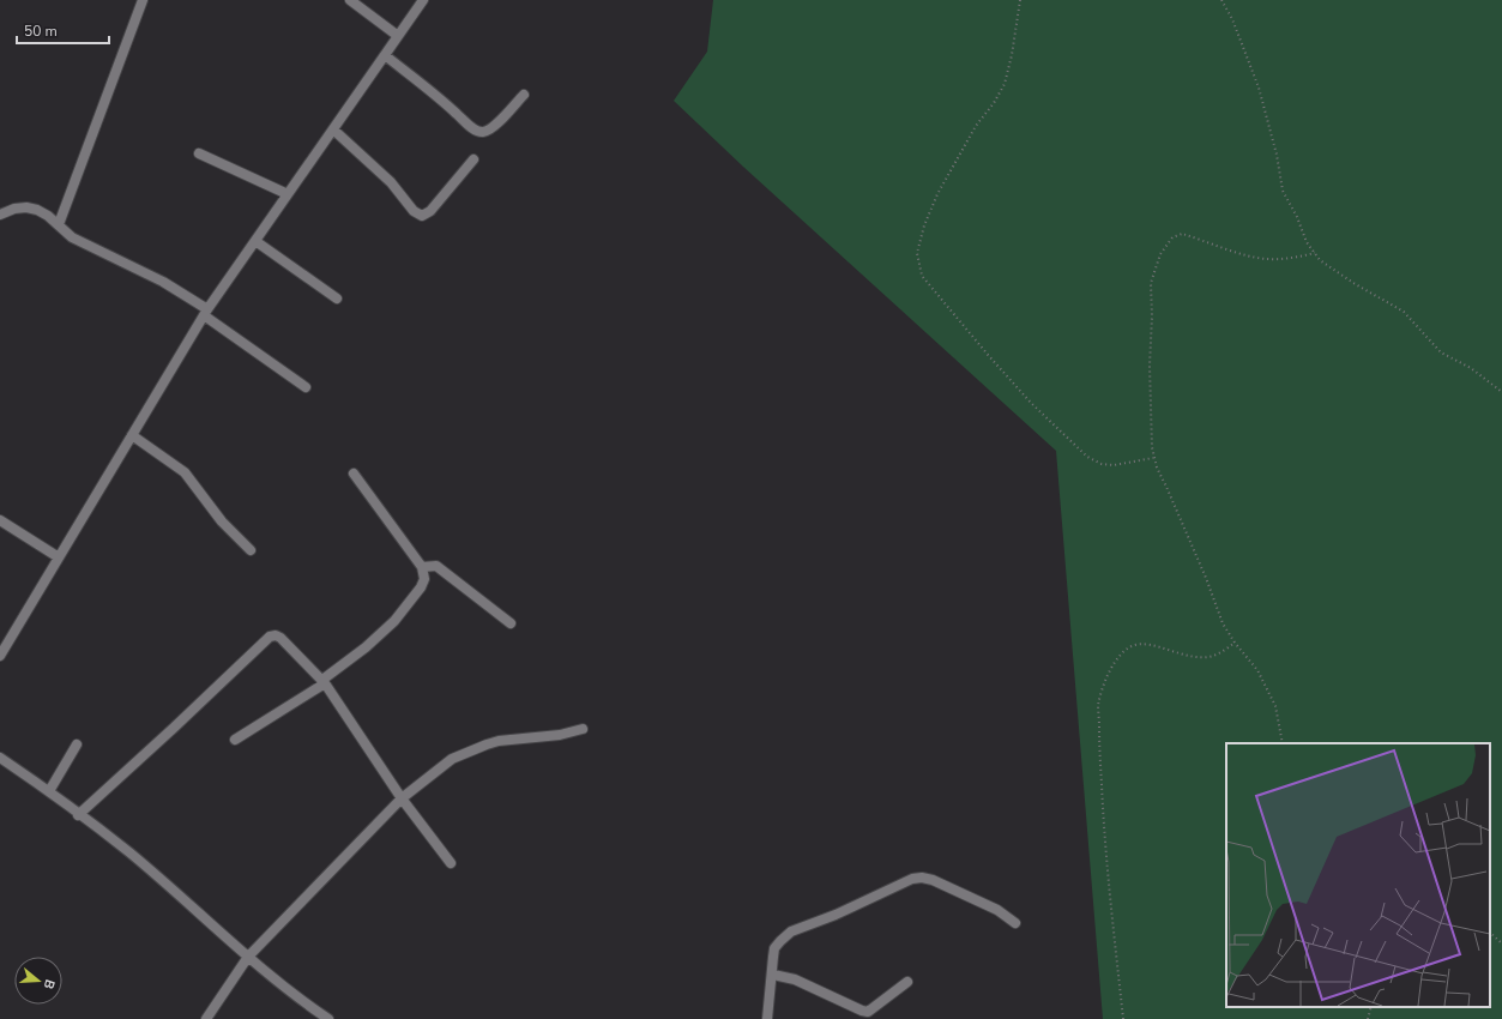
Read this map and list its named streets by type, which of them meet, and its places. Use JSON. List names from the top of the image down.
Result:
{
  "scale_bar": "50 m",
  "north": "right"
}
